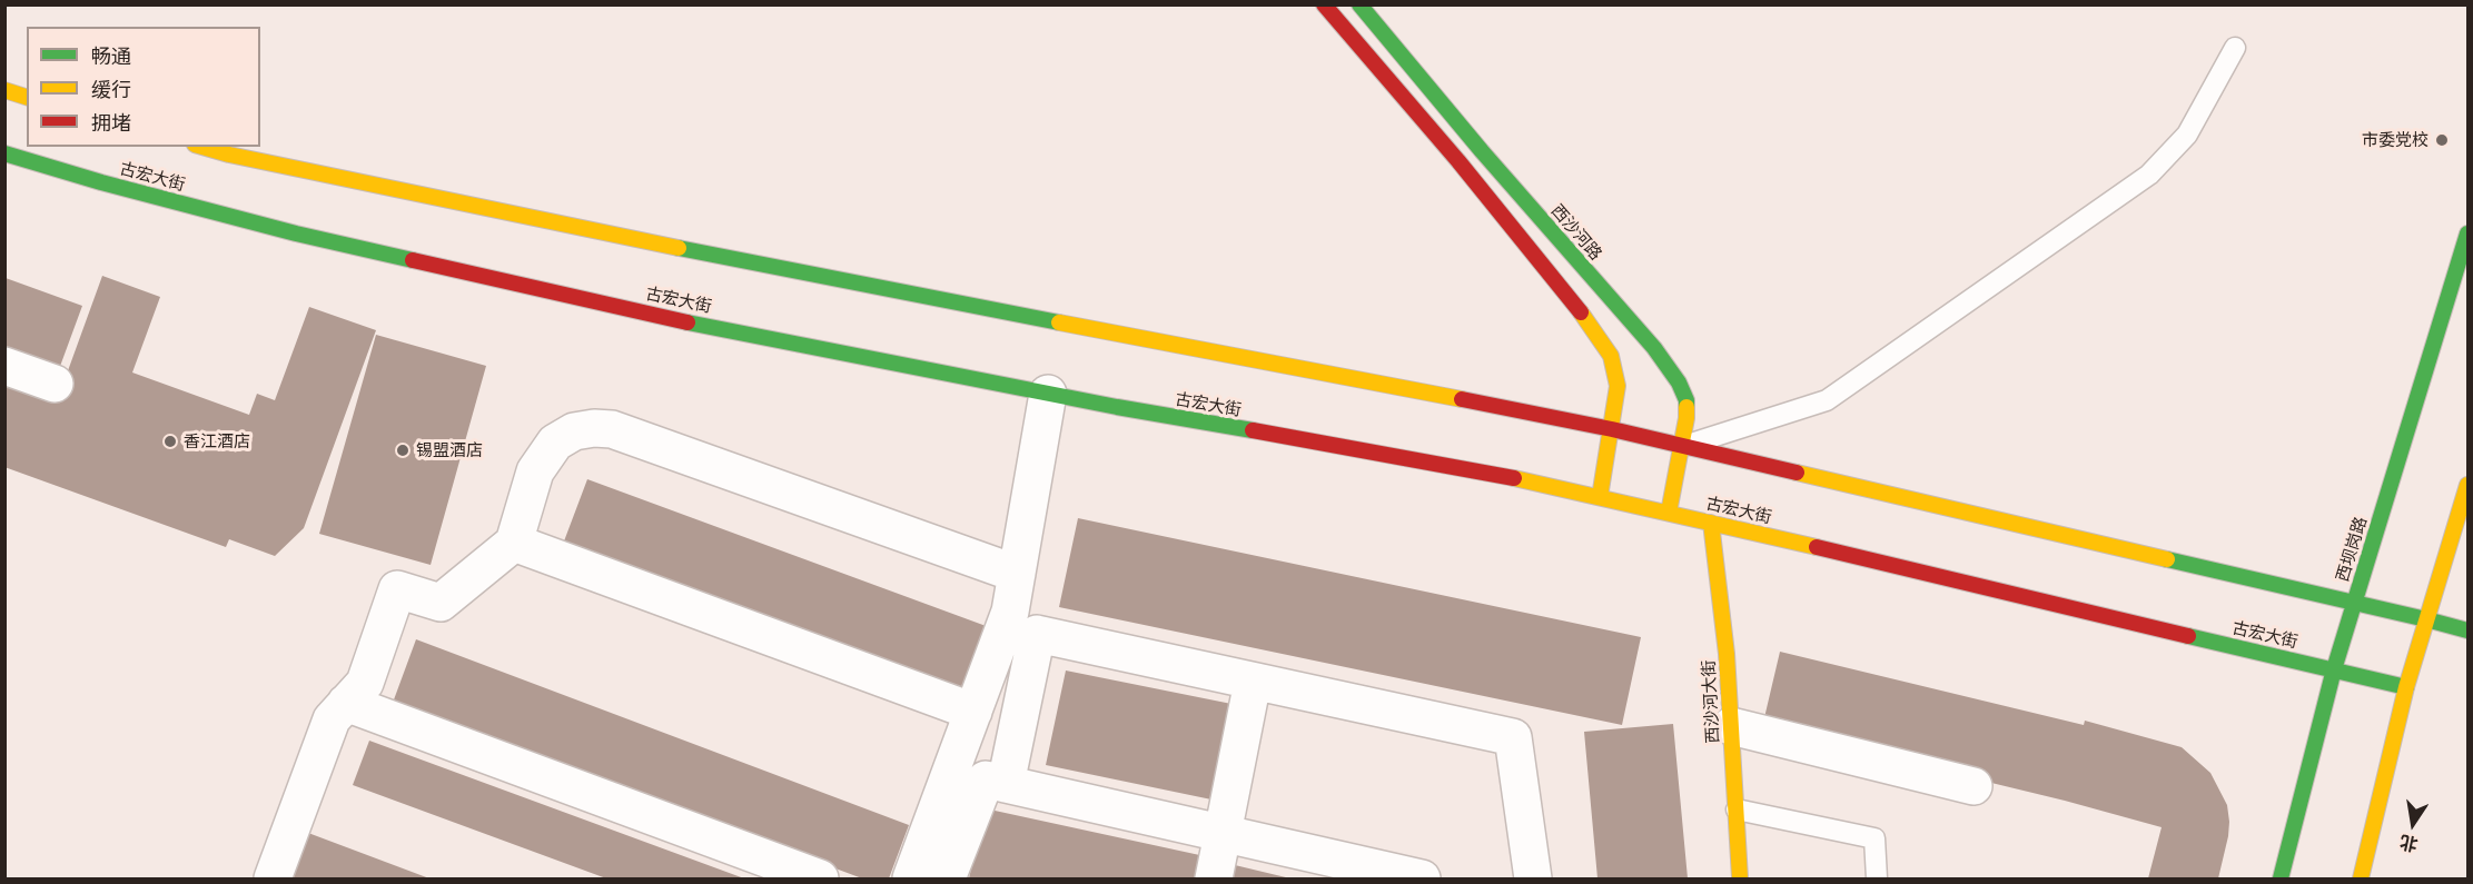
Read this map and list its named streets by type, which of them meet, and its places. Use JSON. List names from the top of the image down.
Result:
{
  "streets": {
    "main road": [
      "古宏大街",
      "西沙河路",
      "西坝岗路",
      "西沙河大街"
    ]
  },
  "crossings": [
    ["古宏大街", "西沙河路"],
    ["古宏大街", "西坝岗路"],
    ["古宏大街", "西沙河大街"]
  ],
  "places": ["市委党校", "香江酒店", "锡盟酒店"],
  "legend": ["畅通", "缓行", "拥堵"],
  "north": "bottom"
}
